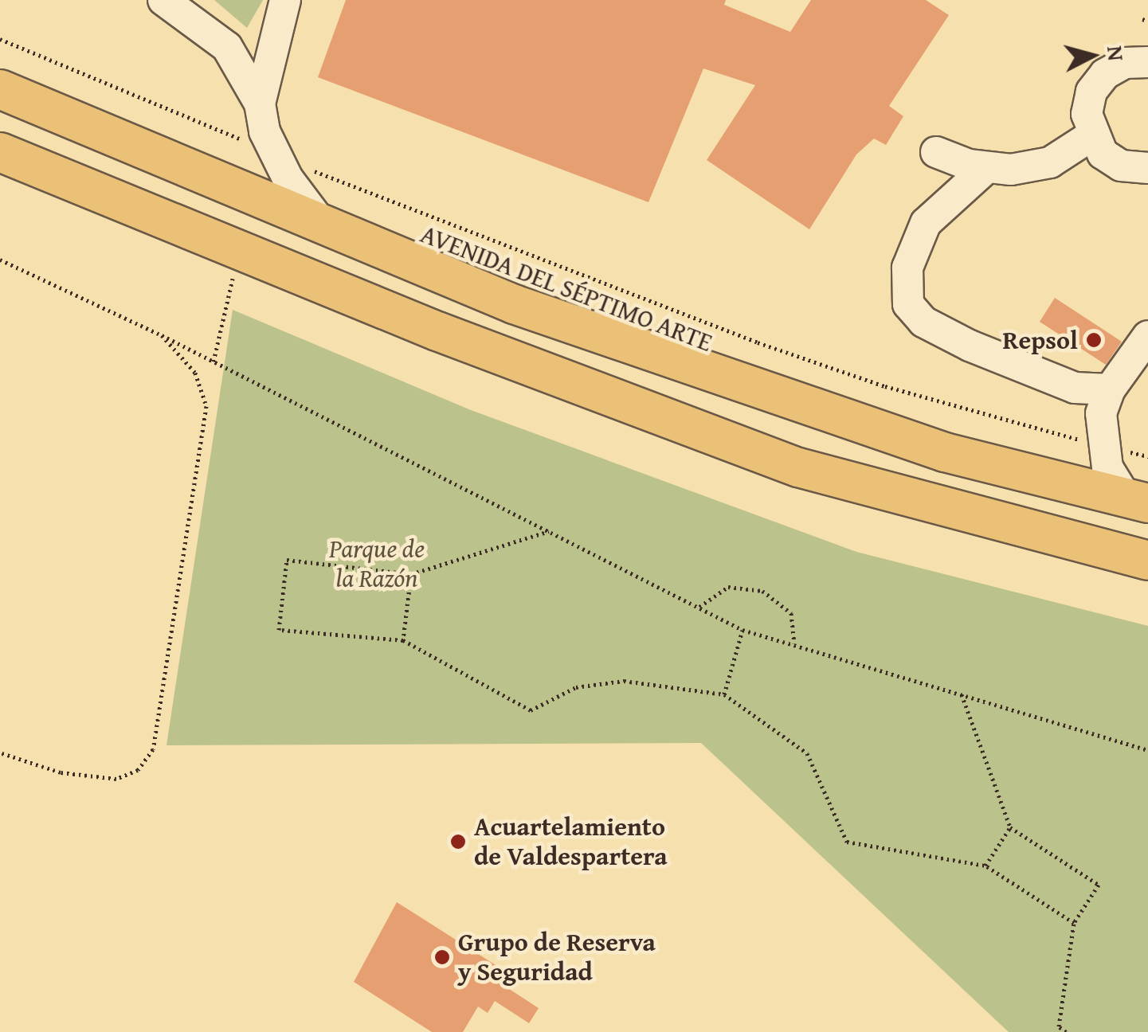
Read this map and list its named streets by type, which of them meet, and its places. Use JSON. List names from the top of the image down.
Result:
{
  "streets": {
    "main road": ["AVENIDA DEL SÉPTIMO ARTE"]
  },
  "parks": ["Parque de la Razón"],
  "places": ["Repsol", "Acuartelamiento de Valdespartera", "Grupo de Reserva y Seguridad"],
  "north": "right"
}
